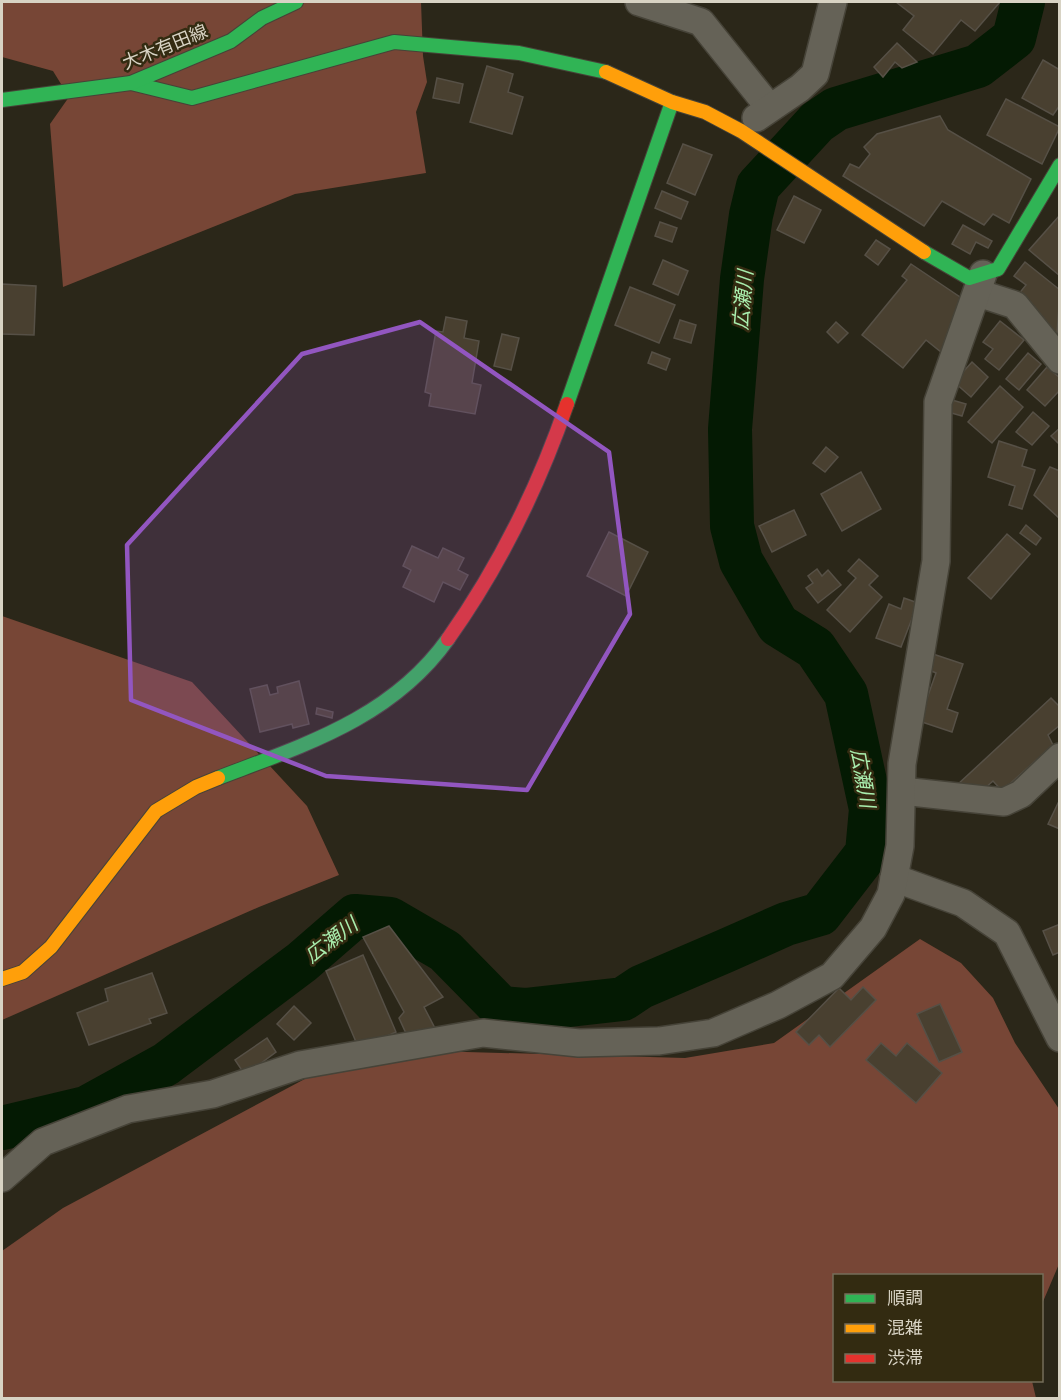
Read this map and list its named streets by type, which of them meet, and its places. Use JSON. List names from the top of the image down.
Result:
{
  "streets": {
    "street": ["大木有田線"]
  },
  "water": ["広瀬川"],
  "legend": ["順調", "混雑", "渋滞"]
}
